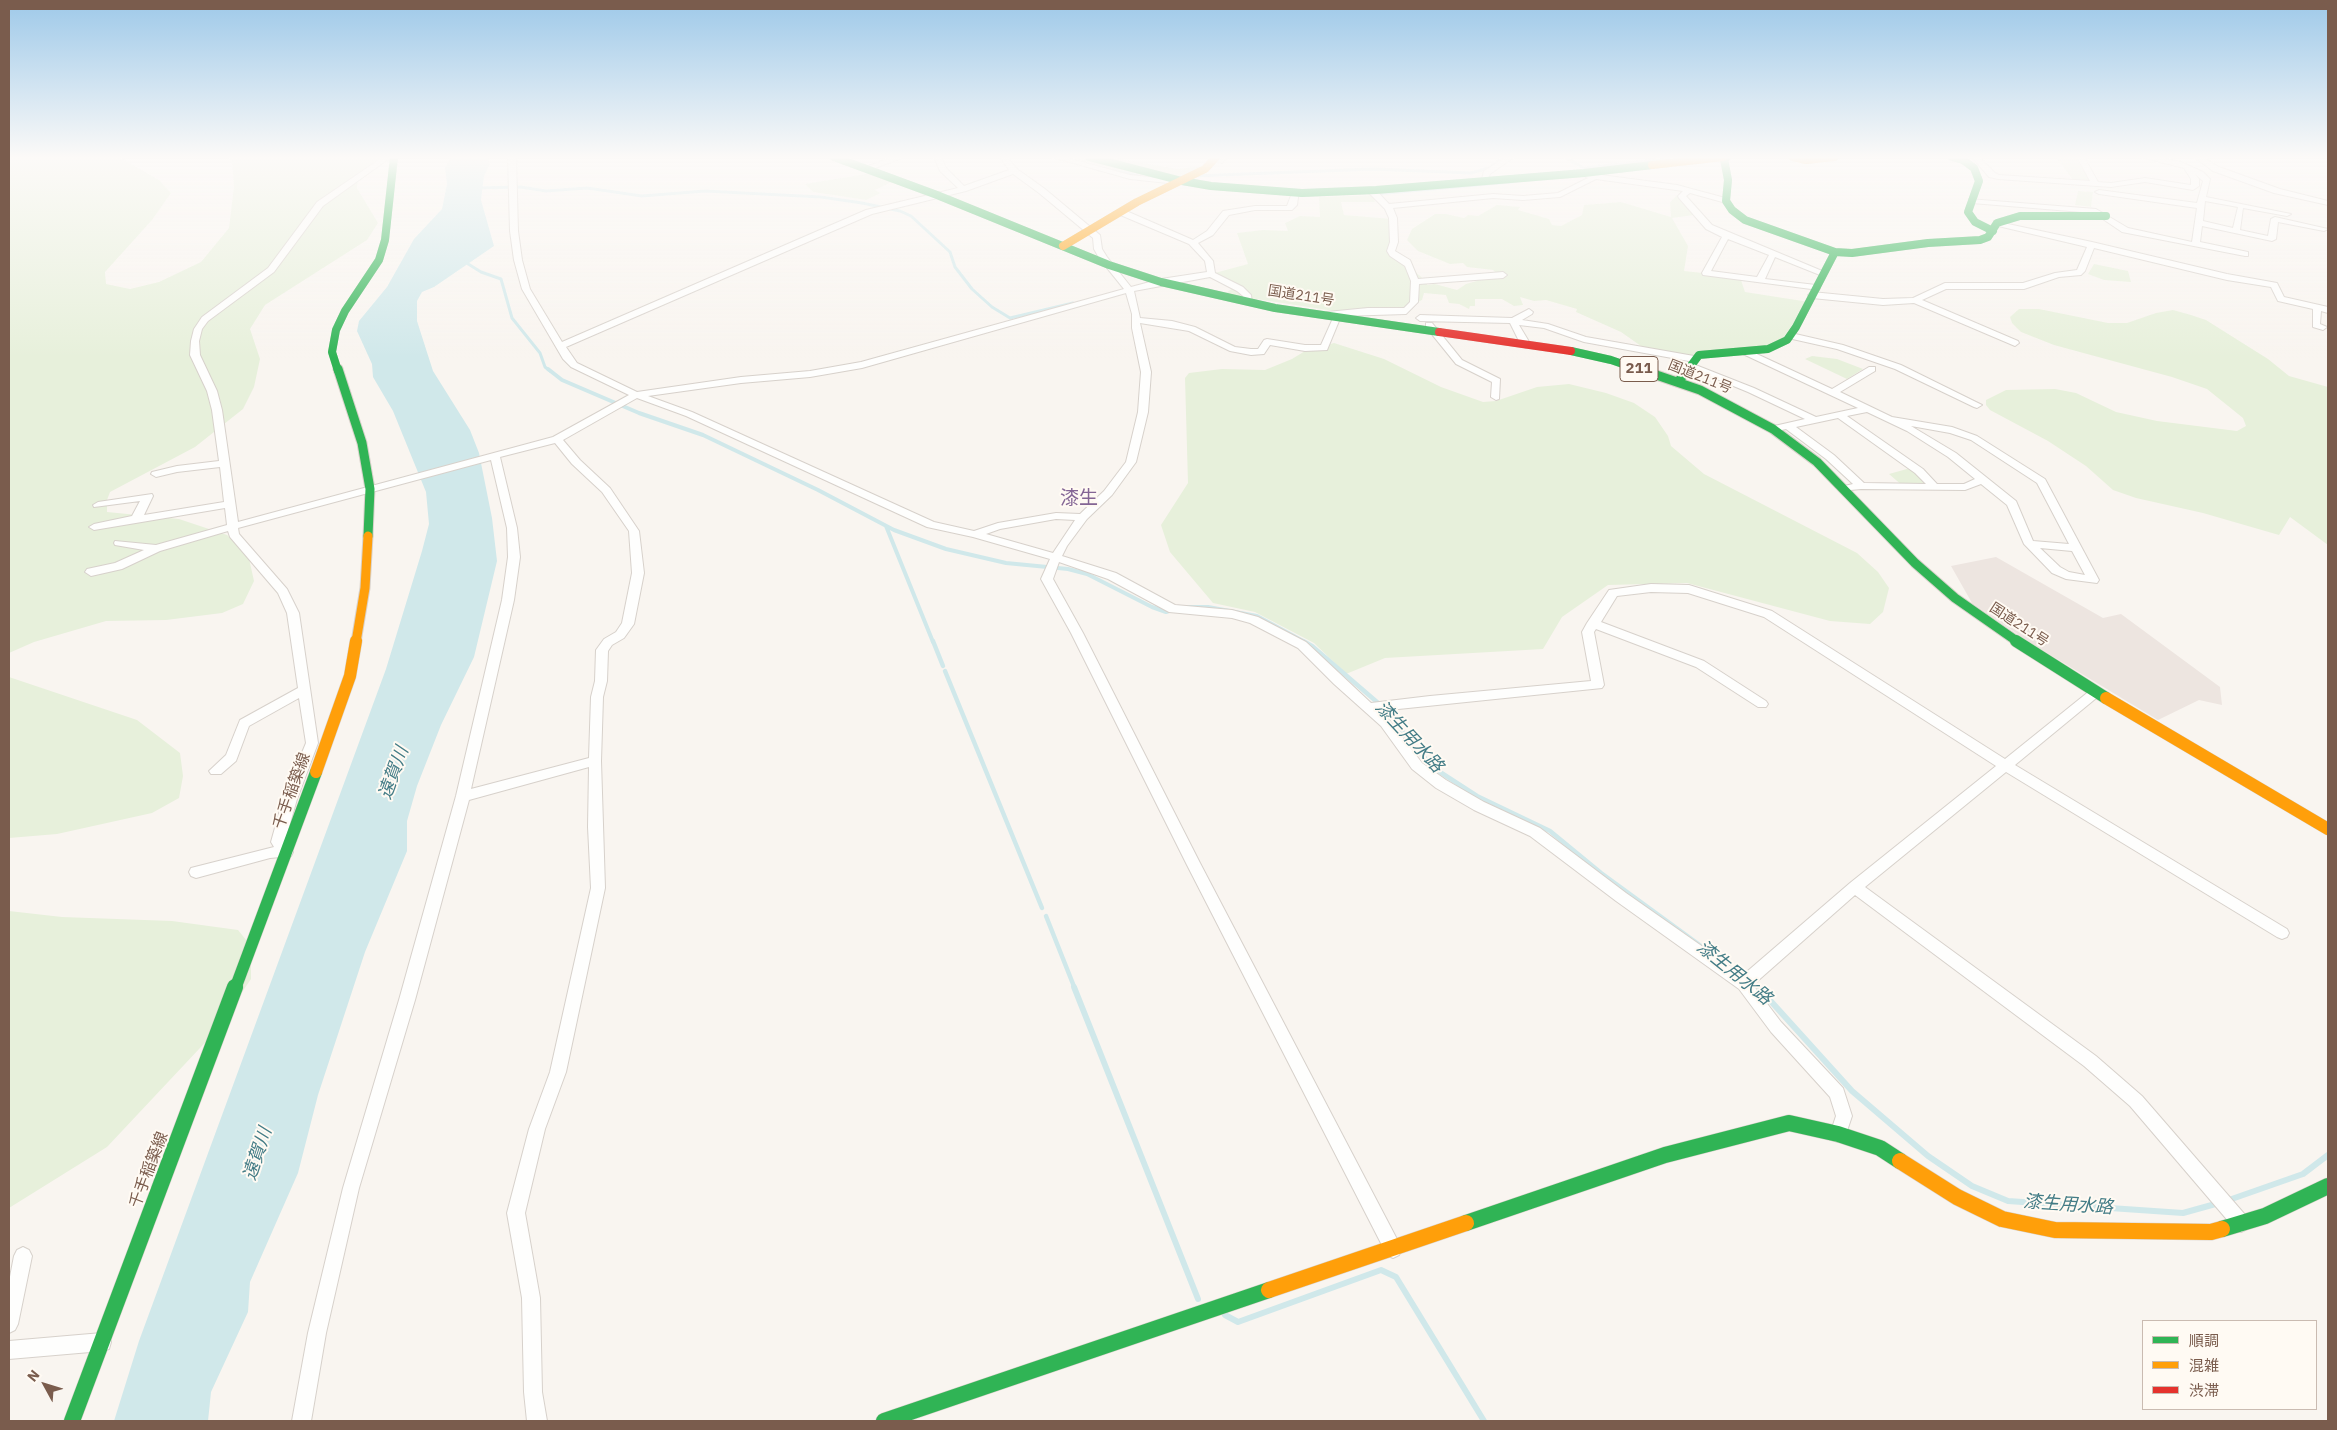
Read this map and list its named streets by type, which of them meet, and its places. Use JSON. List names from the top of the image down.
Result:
{
  "streets": {
    "main road": ["国道211号", "211", "千手稲築線"]
  },
  "districts": ["漆生"],
  "water": ["漆生用水路", "遠賀川"],
  "legend": ["順調", "混雑", "渋滞"],
  "north": "top left"
}
